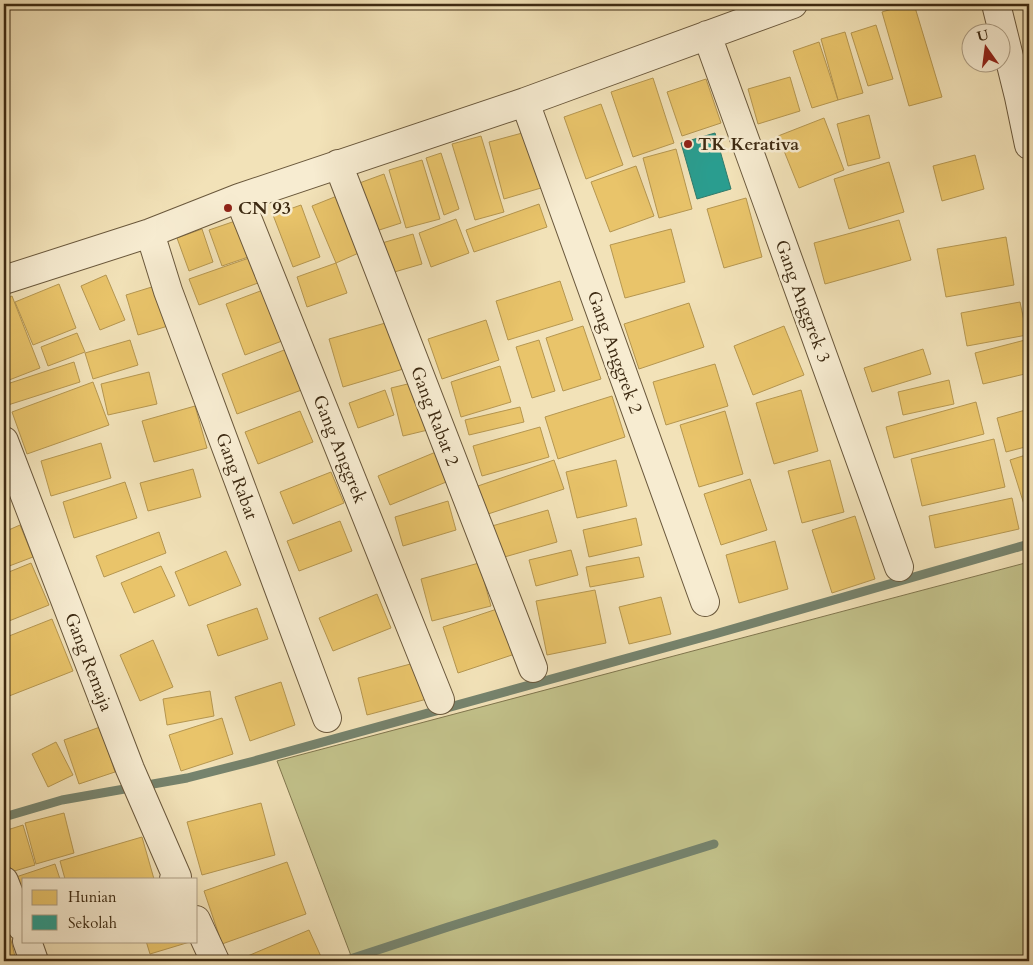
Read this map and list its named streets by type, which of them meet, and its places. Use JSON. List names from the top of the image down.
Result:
{
  "streets": {
    "street": [
      "Gang Anggrek 3",
      "Gang Anggrek 2",
      "Gang Rabat 2",
      "Gang Anggrek",
      "Gang Rabat",
      "Gang Remaja"
    ]
  },
  "places": ["TK Kerativa", "CN 93"],
  "legend": ["Hunian", "Sekolah"],
  "north": "top"
}
